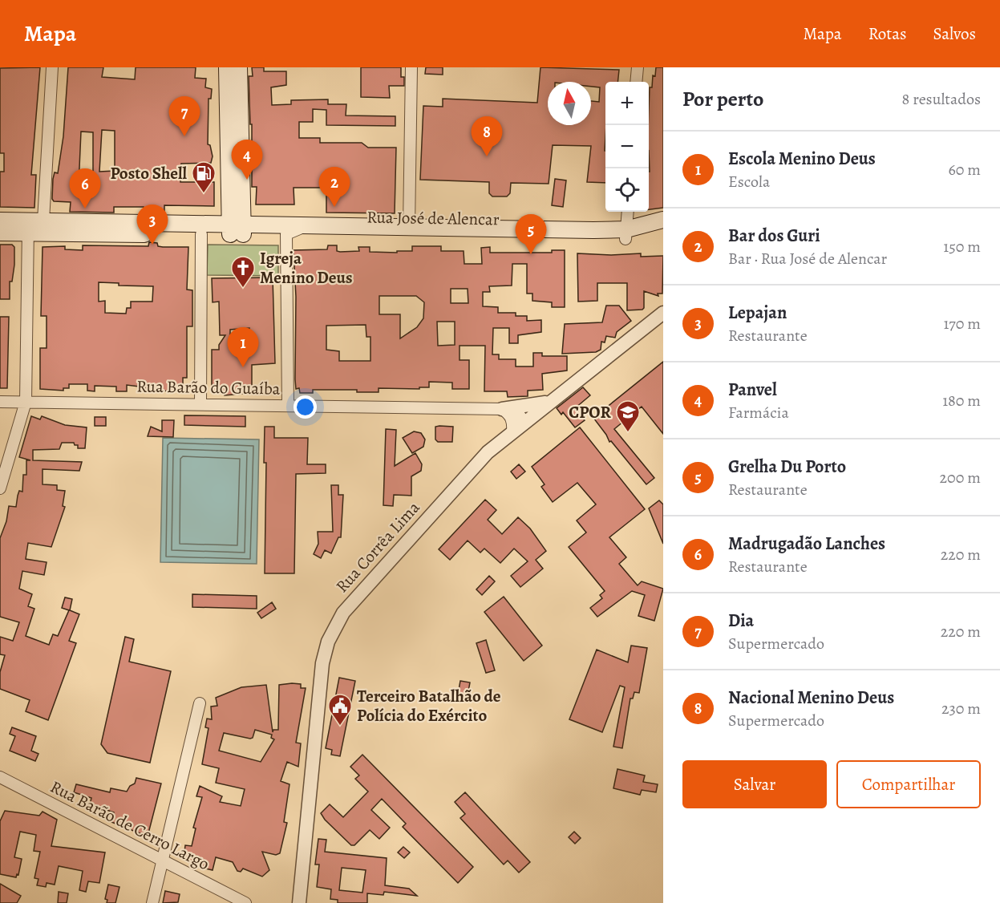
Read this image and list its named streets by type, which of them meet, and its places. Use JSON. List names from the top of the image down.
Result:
{
  "streets": {
    "main road": ["Rua José de Alencar"],
    "street": ["Rua Barão do Guaíba", "Rua Corrêa Lima", "Rua Barão de Cerro Largo"]
  },
  "crossings": [
    ["Rua Barão do Guaíba", "Rua Corrêa Lima"]
  ],
  "places": {
    "fuel station": ["Posto Shell"],
    "church": ["Igreja Menino Deus"],
    "school or university": ["CPOR"],
    "public building": ["Terceiro Batalhão de Polícia do Exército"]
  },
  "north": "top",
  "page": {
    "header": "Mapa",
    "nav": ["Mapa", "Rotas", "Salvos"],
    "heading": ["Por perto", "8 resultados"],
    "map_buttons": ["+", "−"],
    "pins": [
      "7",
      "8",
      "4",
      "2",
      "6",
      "3",
      "5",
      "1"
    ],
    "list": [
      {
        "mark": "1",
        "name": "Escola Menino Deus",
        "note": "Escola",
        "value": "60 m"
      },
      {
        "mark": "2",
        "name": "Bar dos Guri",
        "note": "Bar · Rua José de Alencar",
        "value": "150 m"
      },
      {
        "mark": "3",
        "name": "Lepajan",
        "note": "Restaurante",
        "value": "170 m"
      },
      {
        "mark": "4",
        "name": "Panvel",
        "note": "Farmácia",
        "value": "180 m"
      },
      {
        "mark": "5",
        "name": "Grelha Du Porto",
        "note": "Restaurante",
        "value": "200 m"
      },
      {
        "mark": "6",
        "name": "Madrugadão Lanches",
        "note": "Restaurante",
        "value": "220 m"
      },
      {
        "mark": "7",
        "name": "Dia",
        "note": "Supermercado",
        "value": "220 m"
      },
      {
        "mark": "8",
        "name": "Nacional Menino Deus",
        "note": "Supermercado",
        "value": "230 m"
      }
    ],
    "buttons": ["Salvar", "Compartilhar"]
  }
}
